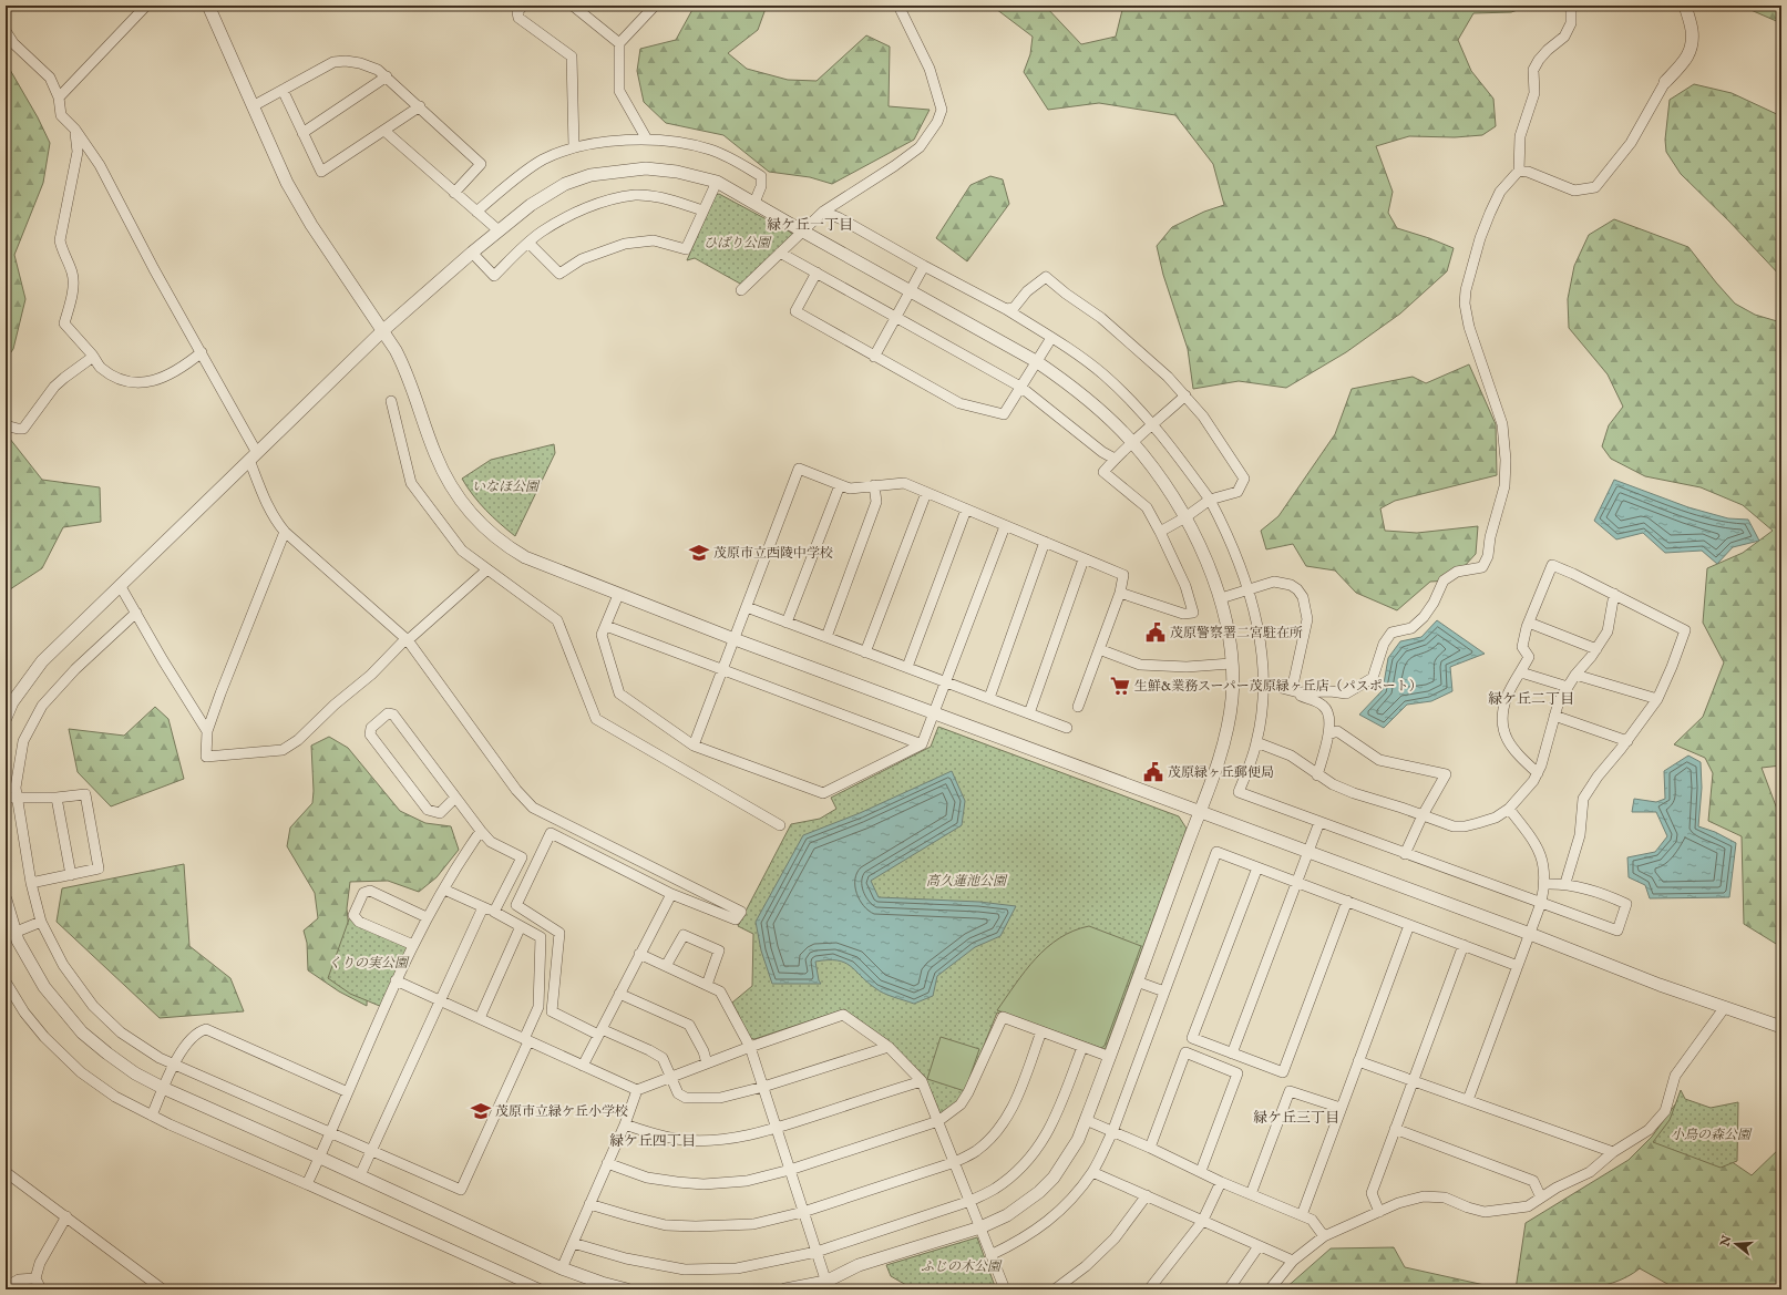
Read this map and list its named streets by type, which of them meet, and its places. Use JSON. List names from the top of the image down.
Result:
{
  "districts": [
    "緑ケ丘一丁目",
    "緑ケ丘二丁目",
    "緑ケ丘三丁目",
    "緑ケ丘四丁目"
  ],
  "parks": [
    "ひばり公園",
    "いなほ公園",
    "高久蓮池公園",
    "くりの実公園",
    "小鳥の森公園",
    "ふじの木公園"
  ],
  "places": {
    "school or university": ["茂原市立西陵中学校", "茂原市立緑ケ丘小学校"],
    "public building": ["茂原警察署二宮駐在所", "茂原緑ヶ丘郵便局"],
    "supermarket": ["生鮮&業務スーパー茂原緑ヶ丘店（パスポート）"]
  },
  "north": "left"
}
